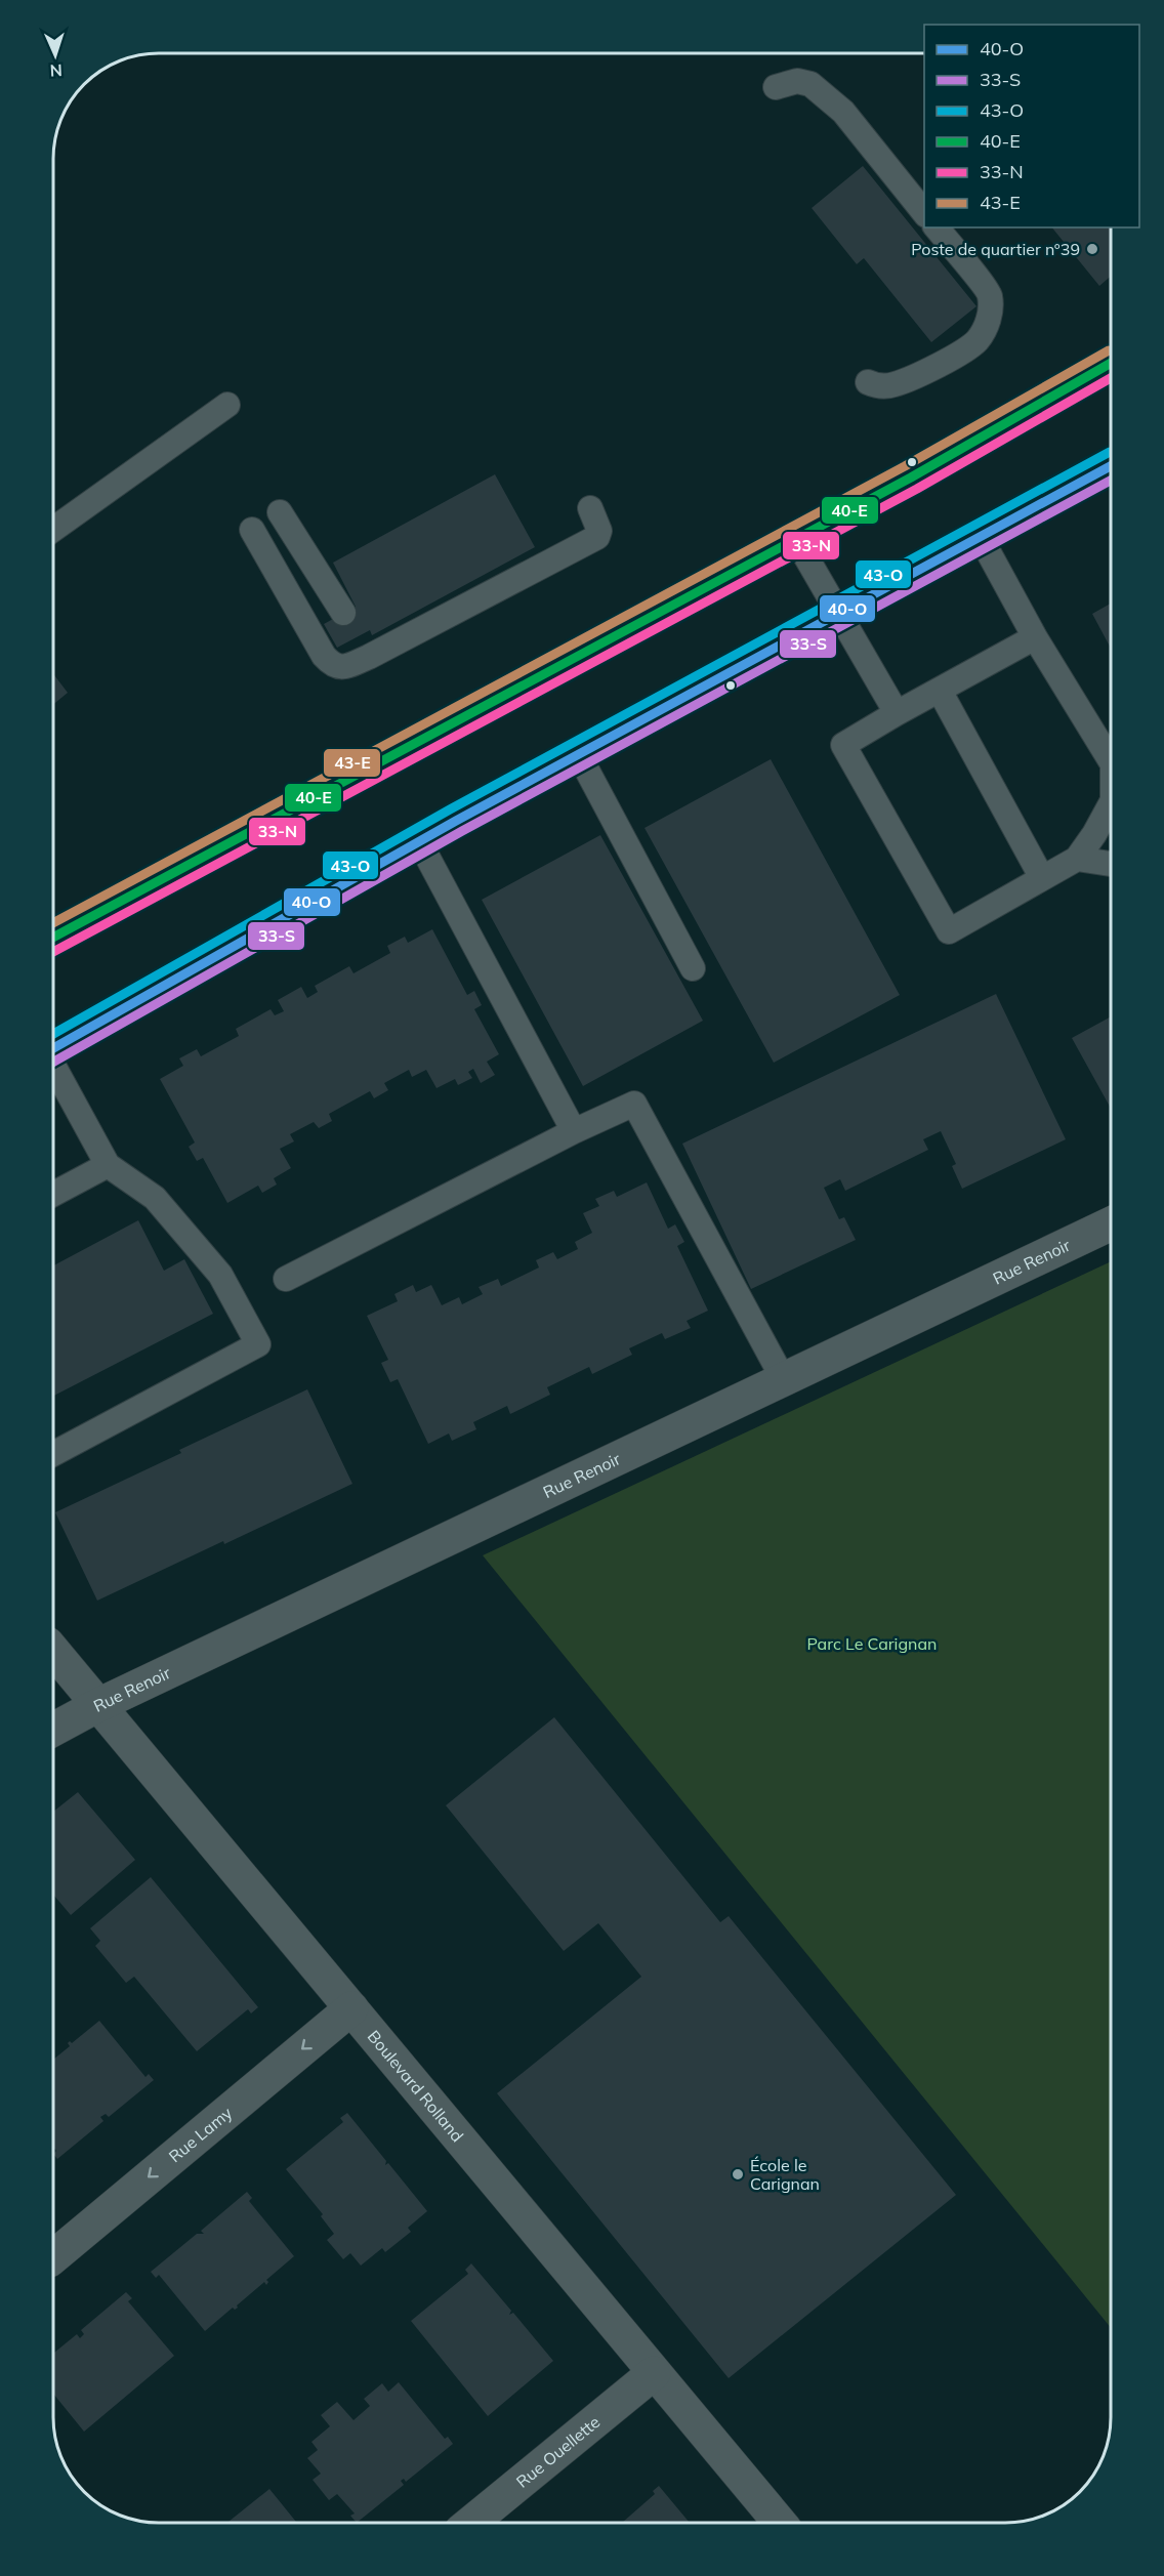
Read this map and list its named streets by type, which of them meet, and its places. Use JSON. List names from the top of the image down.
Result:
{
  "streets": {
    "street": [
      "Rue Renoir",
      "Boulevard Rolland",
      "Rue Lamy",
      "Rue Ouellette"
    ]
  },
  "crossings": [
    ["Rue Renoir", "Boulevard Rolland"],
    ["Boulevard Rolland", "Rue Lamy"],
    ["Boulevard Rolland", "Rue Ouellette"]
  ],
  "one_way": ["Rue Lamy"],
  "parks": ["Parc Le Carignan"],
  "places": ["Poste de quartier n°39", "École le Carignan"],
  "lines": [
    "transit line 43-E",
    "transit line 40-E",
    "transit line 33-N",
    "transit line 43-O",
    "transit line 40-O",
    "transit line 33-S"
  ],
  "legend": [
    "40-O",
    "33-S",
    "43-O",
    "40-E",
    "33-N",
    "43-E"
  ],
  "north": "bottom"
}
